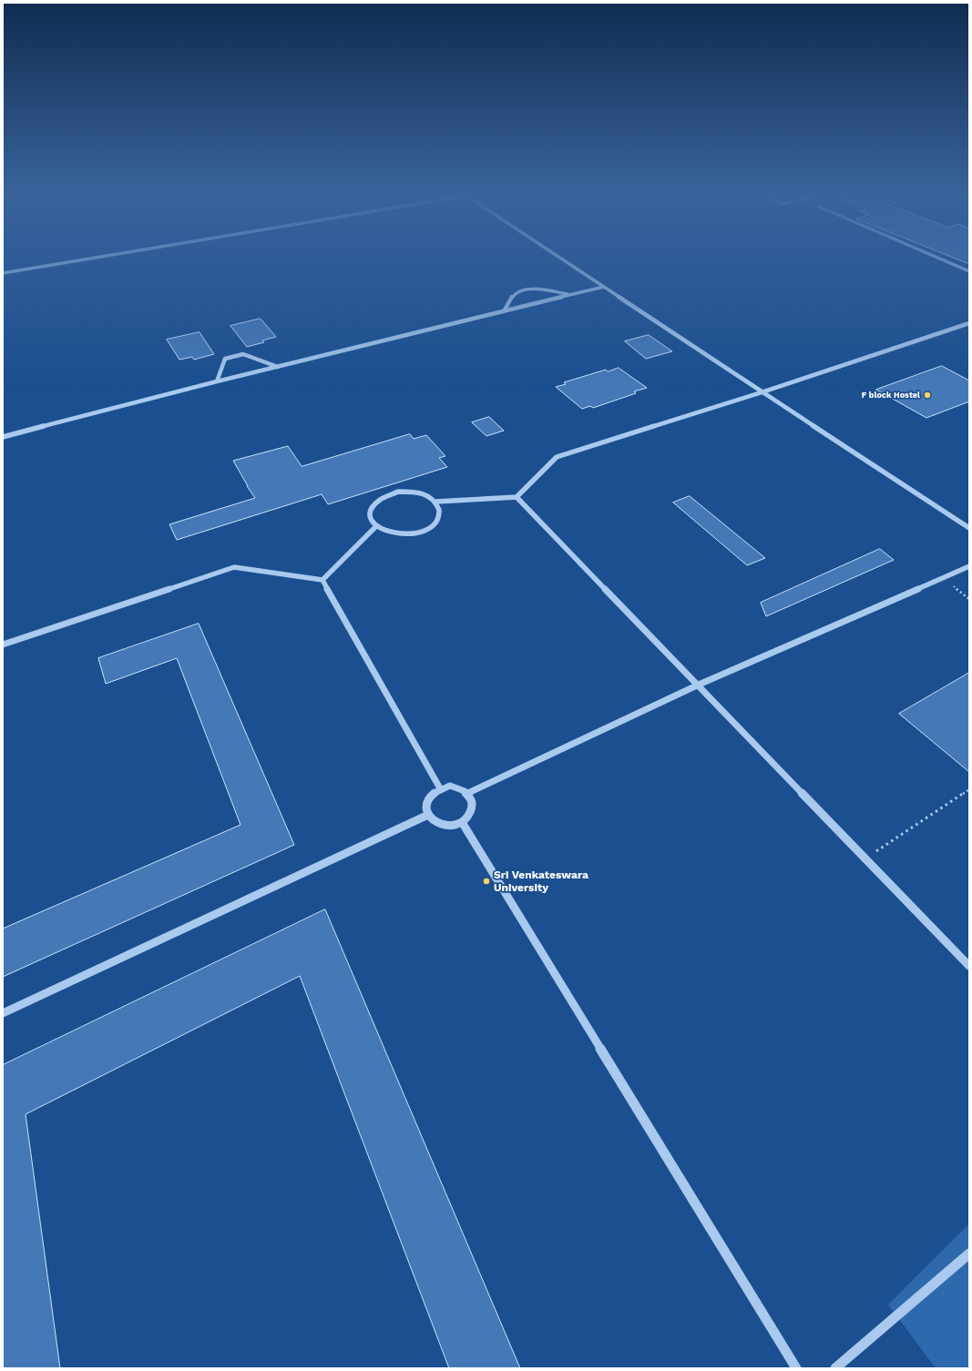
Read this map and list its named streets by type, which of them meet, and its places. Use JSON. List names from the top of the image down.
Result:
{
  "places": ["F block Hostel", "Sri Venkateswara University"]
}
